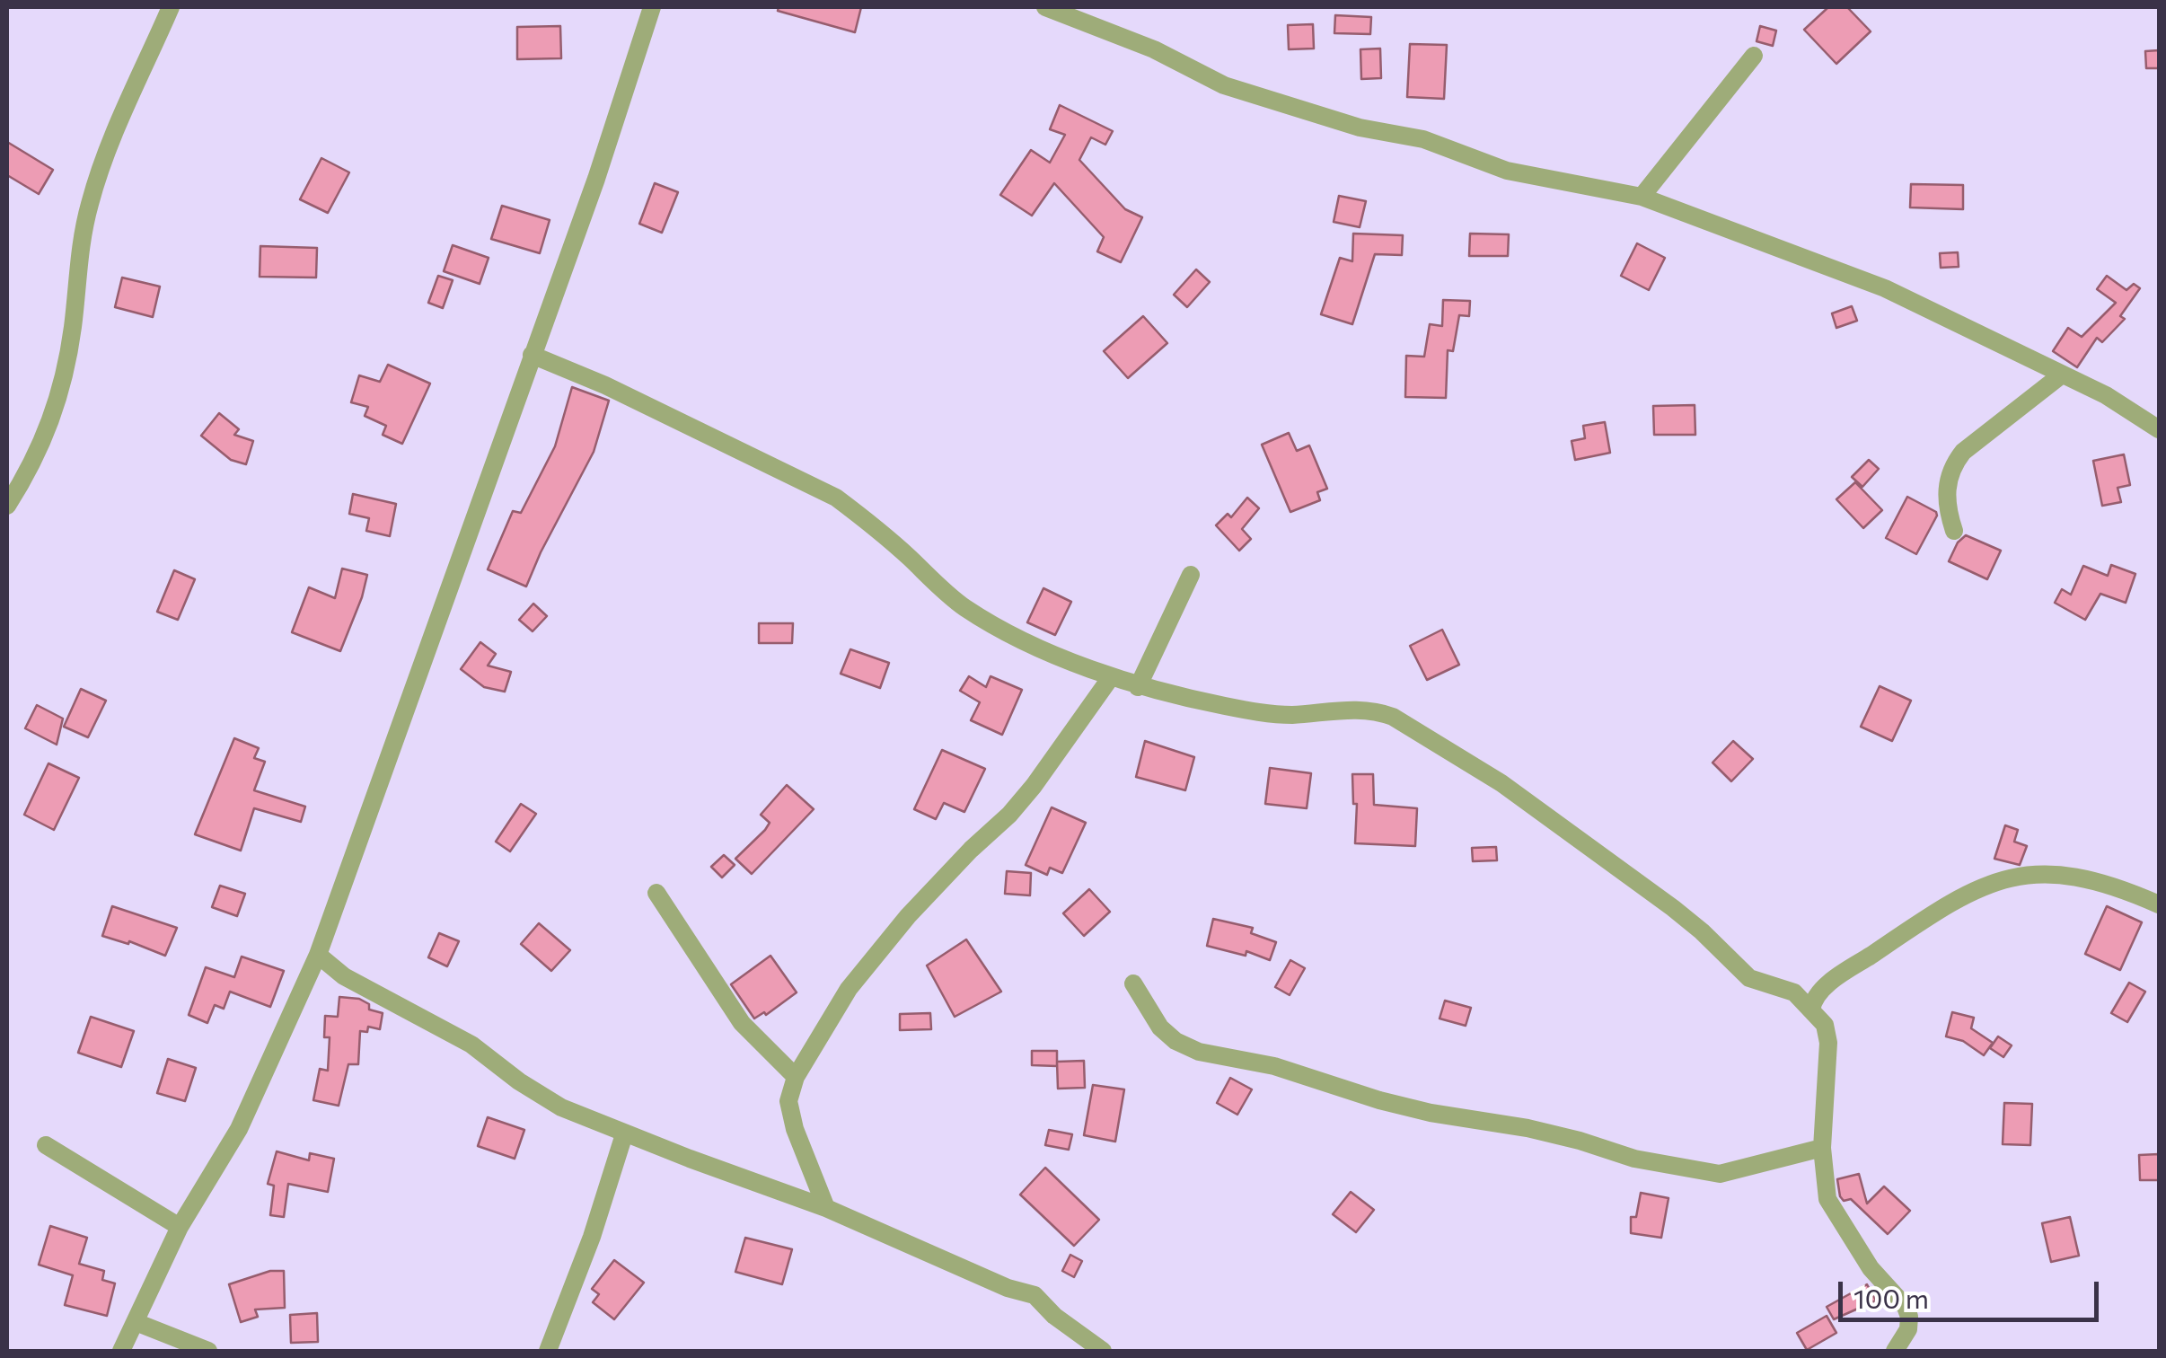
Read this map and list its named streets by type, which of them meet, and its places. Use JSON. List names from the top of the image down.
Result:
{
  "scale_bar": "100 m"
}
